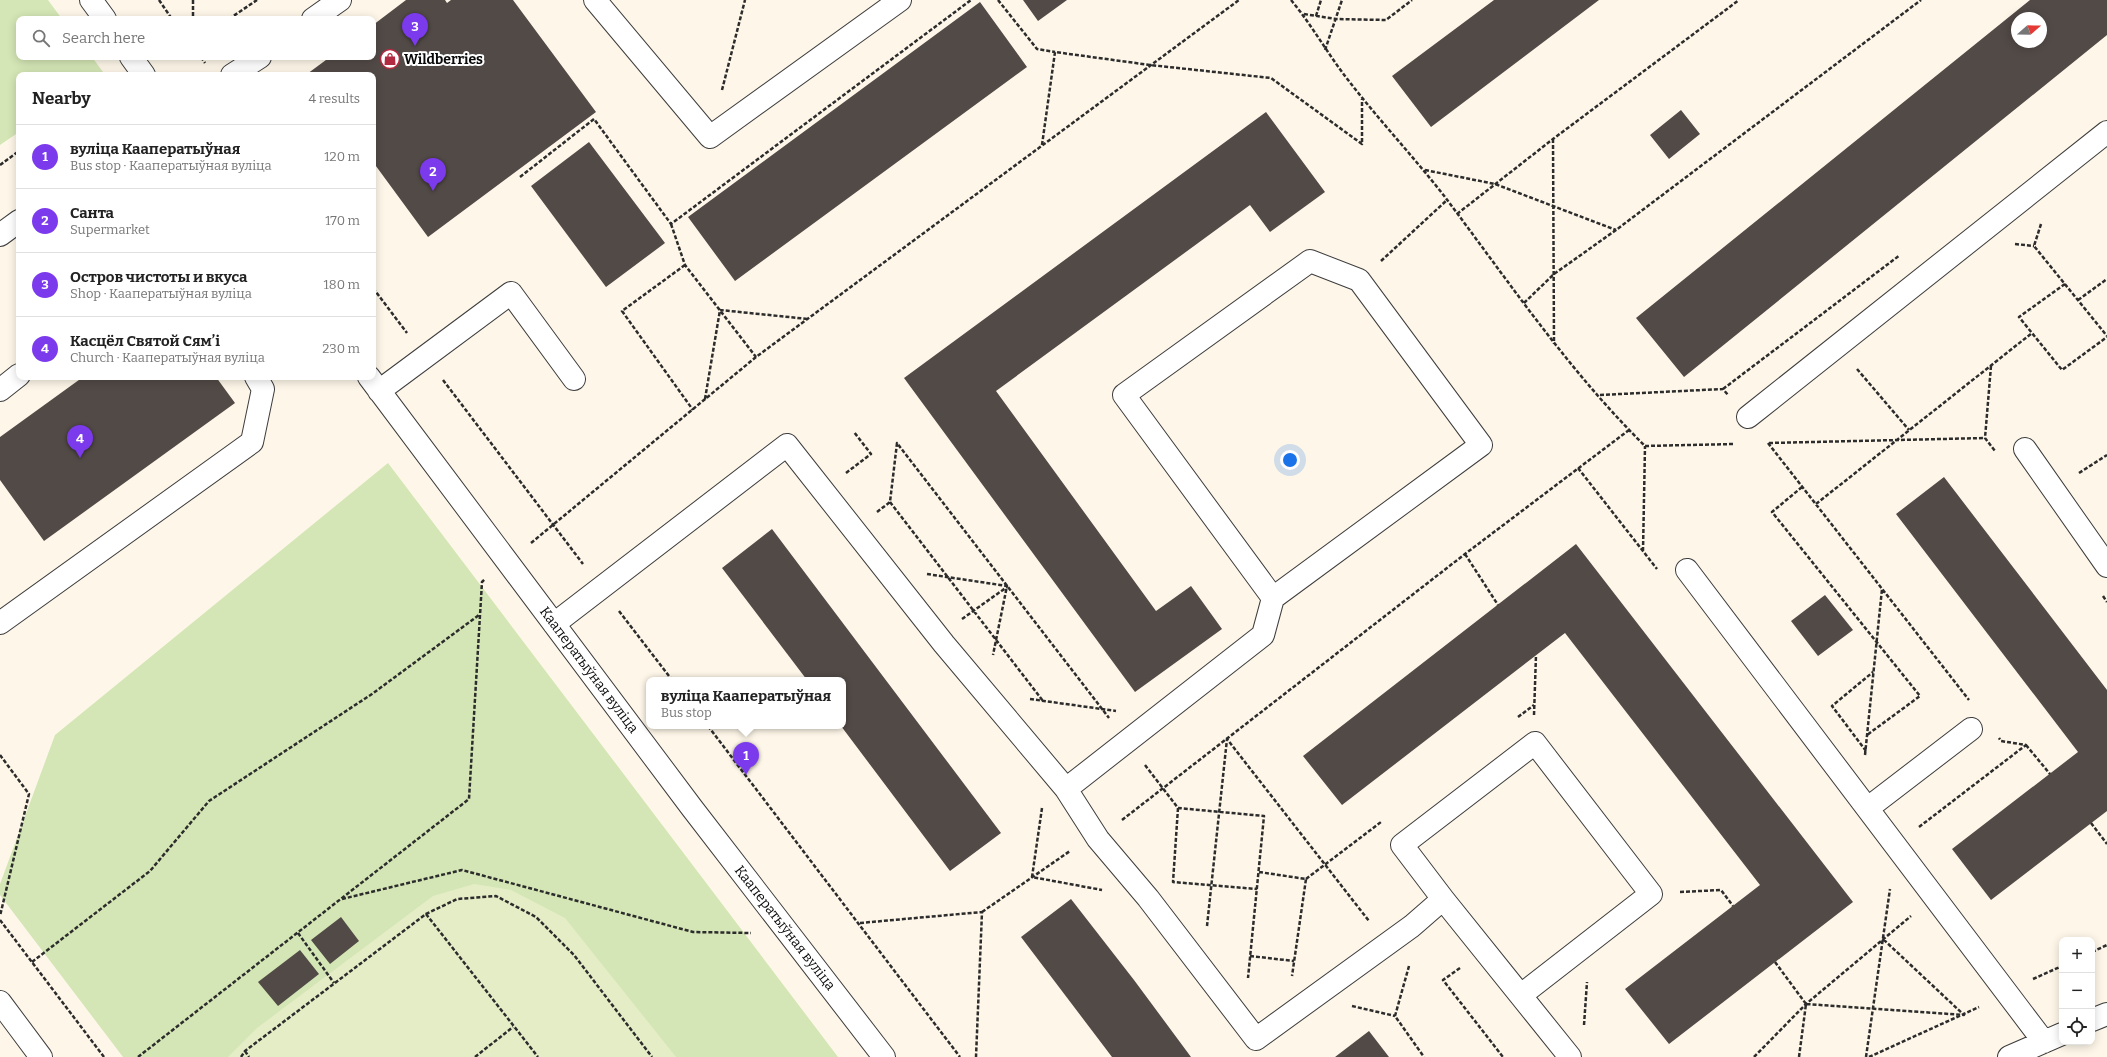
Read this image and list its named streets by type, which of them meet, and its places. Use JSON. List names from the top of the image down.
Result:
{
  "streets": {
    "street": ["Кааператыўная вуліца"]
  },
  "places": {
    "shop": ["Wildberries"]
  },
  "north": "right",
  "page": {
    "pins": [
      "3",
      "2",
      "4",
      "1"
    ],
    "search": "Search here",
    "heading": ["Nearby", "4 results"],
    "list": [
      {
        "mark": "1",
        "name": "вуліца Кааператыўная",
        "note": "Bus stop · Кааператыўная вуліца",
        "value": "120 m"
      },
      {
        "mark": "2",
        "name": "Санта",
        "note": "Supermarket",
        "value": "170 m"
      },
      {
        "mark": "3",
        "name": "Остров чистоты и вкуса",
        "note": "Shop · Кааператыўная вуліца",
        "value": "180 m"
      },
      {
        "mark": "4",
        "name": "Касцёл Святой Сямʼі",
        "note": "Church · Кааператыўная вуліца",
        "value": "230 m"
      }
    ],
    "popup": ["вуліца Кааператыўная", "Bus stop"],
    "map_buttons": ["+", "−"]
  }
}
